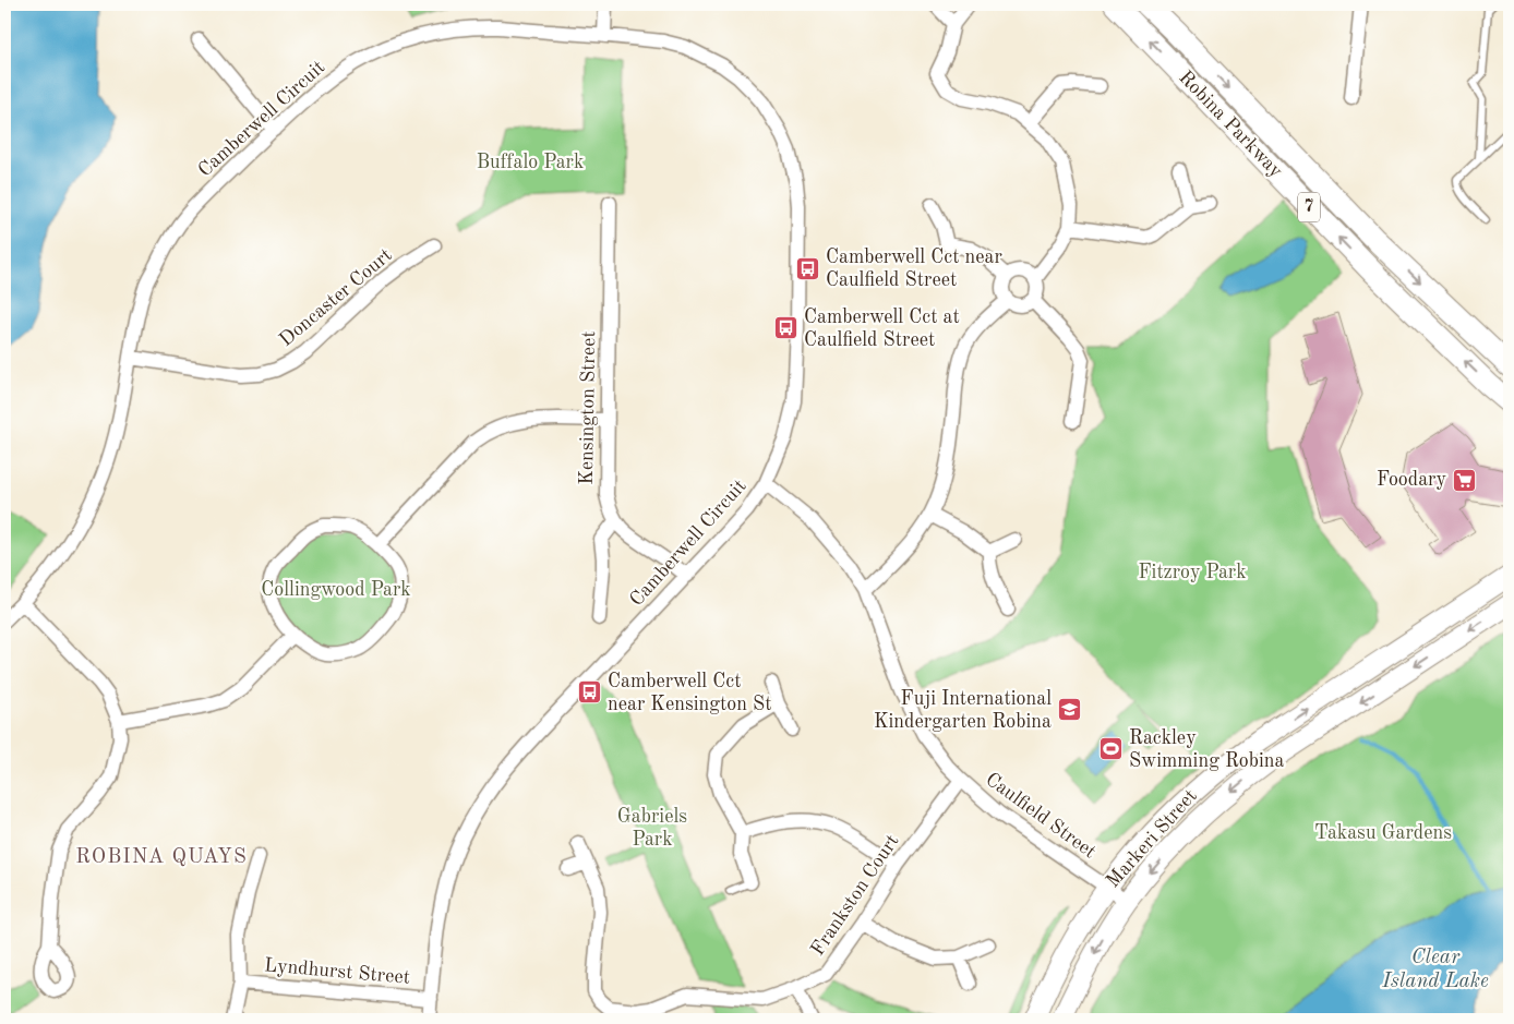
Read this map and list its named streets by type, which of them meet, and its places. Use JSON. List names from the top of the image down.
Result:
{
  "streets": {
    "main road": ["Robina Parkway", "7", "Markeri Street"],
    "street": [
      "Camberwell Circuit",
      "Doncaster Court",
      "Kensington Street",
      "Caulfield Street",
      "Frankston Court",
      "Lyndhurst Street"
    ]
  },
  "crossings": [
    ["Camberwell Circuit", "Doncaster Court"],
    ["Camberwell Circuit", "Kensington Street"],
    ["Camberwell Circuit", "Caulfield Street"],
    ["Camberwell Circuit", "Lyndhurst Street"],
    ["Caulfield Street", "Markeri Street"],
    ["Caulfield Street", "Frankston Court"]
  ],
  "districts": ["ROBINA QUAYS"],
  "water": ["Clear Island Lake"],
  "parks": [
    "Buffalo Park",
    "Fitzroy Park",
    "Collingwood Park",
    "Gabriels Park",
    "Takasu Gardens"
  ],
  "places": {
    "bus stop": ["Camberwell Cct near Caulfield Street", "Camberwell Cct at Caulfield Street", "Camberwell Cct near Kensington St"],
    "supermarket": ["Foodary"],
    "school or university": ["Fuji International Kindergarten Robina"],
    "sports": ["Rackley Swimming Robina"]
  }
}
